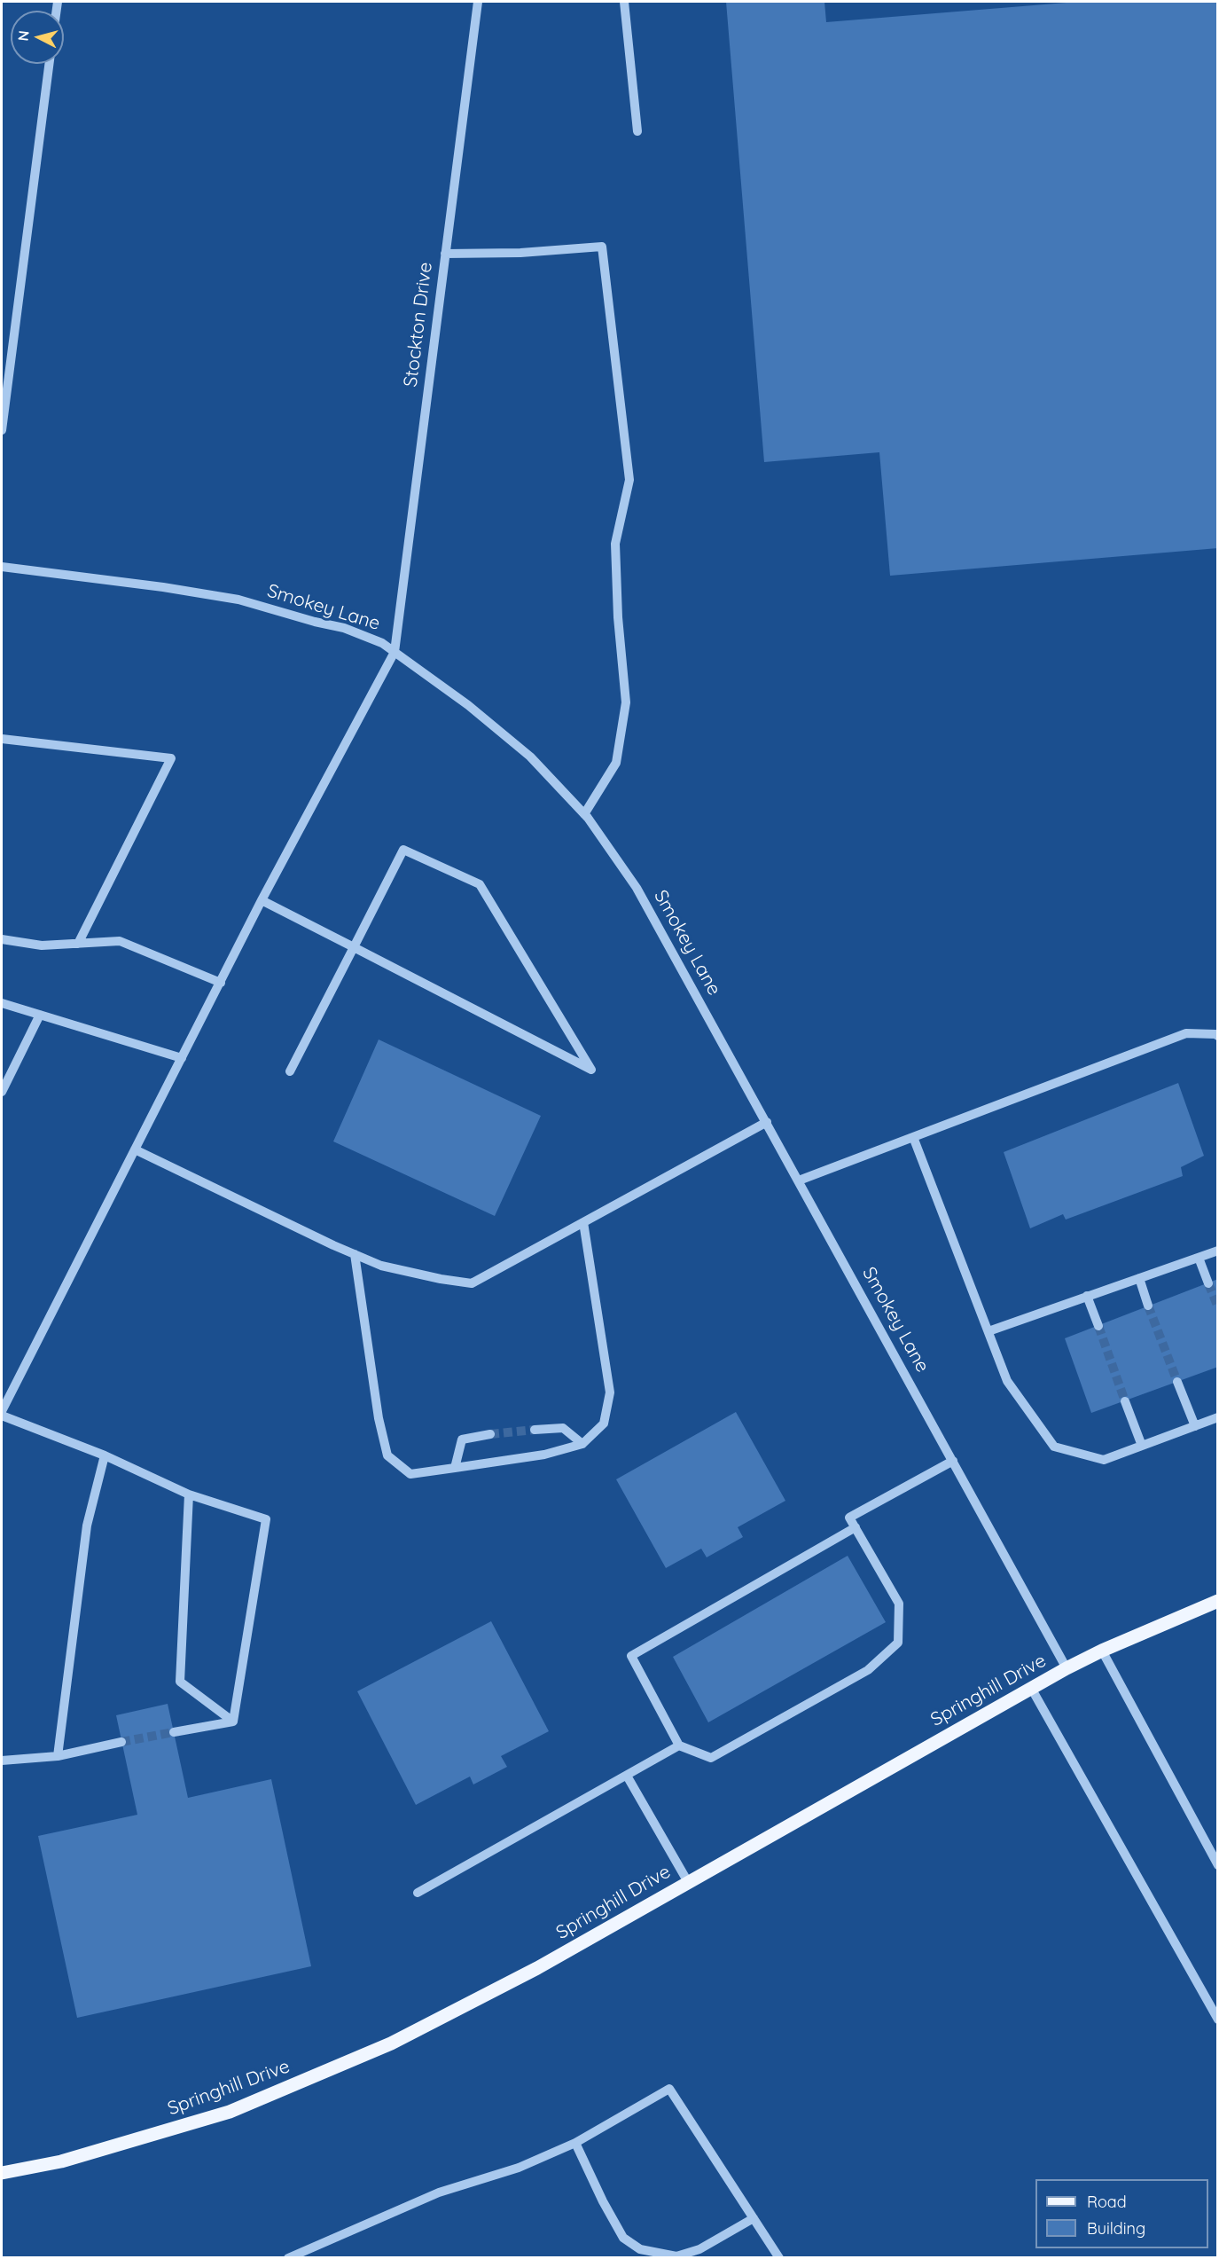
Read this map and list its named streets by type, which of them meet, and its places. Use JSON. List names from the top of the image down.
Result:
{
  "streets": {
    "main road": ["Springhill Drive"],
    "street": ["Stockton Drive", "Smokey Lane"]
  },
  "crossings": [
    ["Stockton Drive", "Smokey Lane"],
    ["Smokey Lane", "Springhill Drive"]
  ],
  "legend": ["Road", "Building"],
  "north": "left"
}
